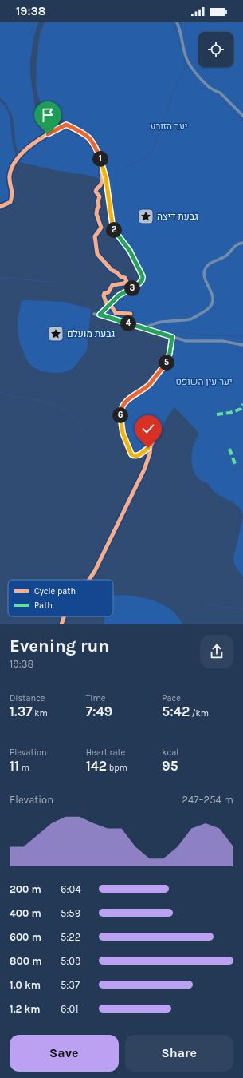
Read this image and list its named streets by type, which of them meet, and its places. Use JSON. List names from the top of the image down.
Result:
{
  "parks": ["יער הזורע", "יער עין השופט"],
  "places": {
    "place": ["גבעת דיצה", "גבעת מועלם"]
  },
  "legend": ["Cycle path", "Path"],
  "page": {
    "status": "19:38",
    "pins": [
      "1",
      "2",
      "3",
      "4",
      "5",
      "6"
    ],
    "heading": ["Evening run", "19:38"],
    "stats": [
      ["Distance", "1.37 km"],
      ["Time", "7:49"],
      ["Pace", "5:42 /km"],
      ["Elevation", "11 m"],
      ["Heart rate", "142 bpm"],
      ["kcal", "95"]
    ],
    "chart": ["Elevation", "247–254 m"],
    "list": [
      {
        "name": "200 m",
        "note": "6:04"
      },
      {
        "name": "400 m",
        "note": "5:59"
      },
      {
        "name": "600 m",
        "note": "5:22"
      },
      {
        "name": "800 m",
        "note": "5:09"
      },
      {
        "name": "1.0 km",
        "note": "5:37"
      },
      {
        "name": "1.2 km",
        "note": "6:01"
      }
    ],
    "buttons": ["Save", "Share"]
  }
}
